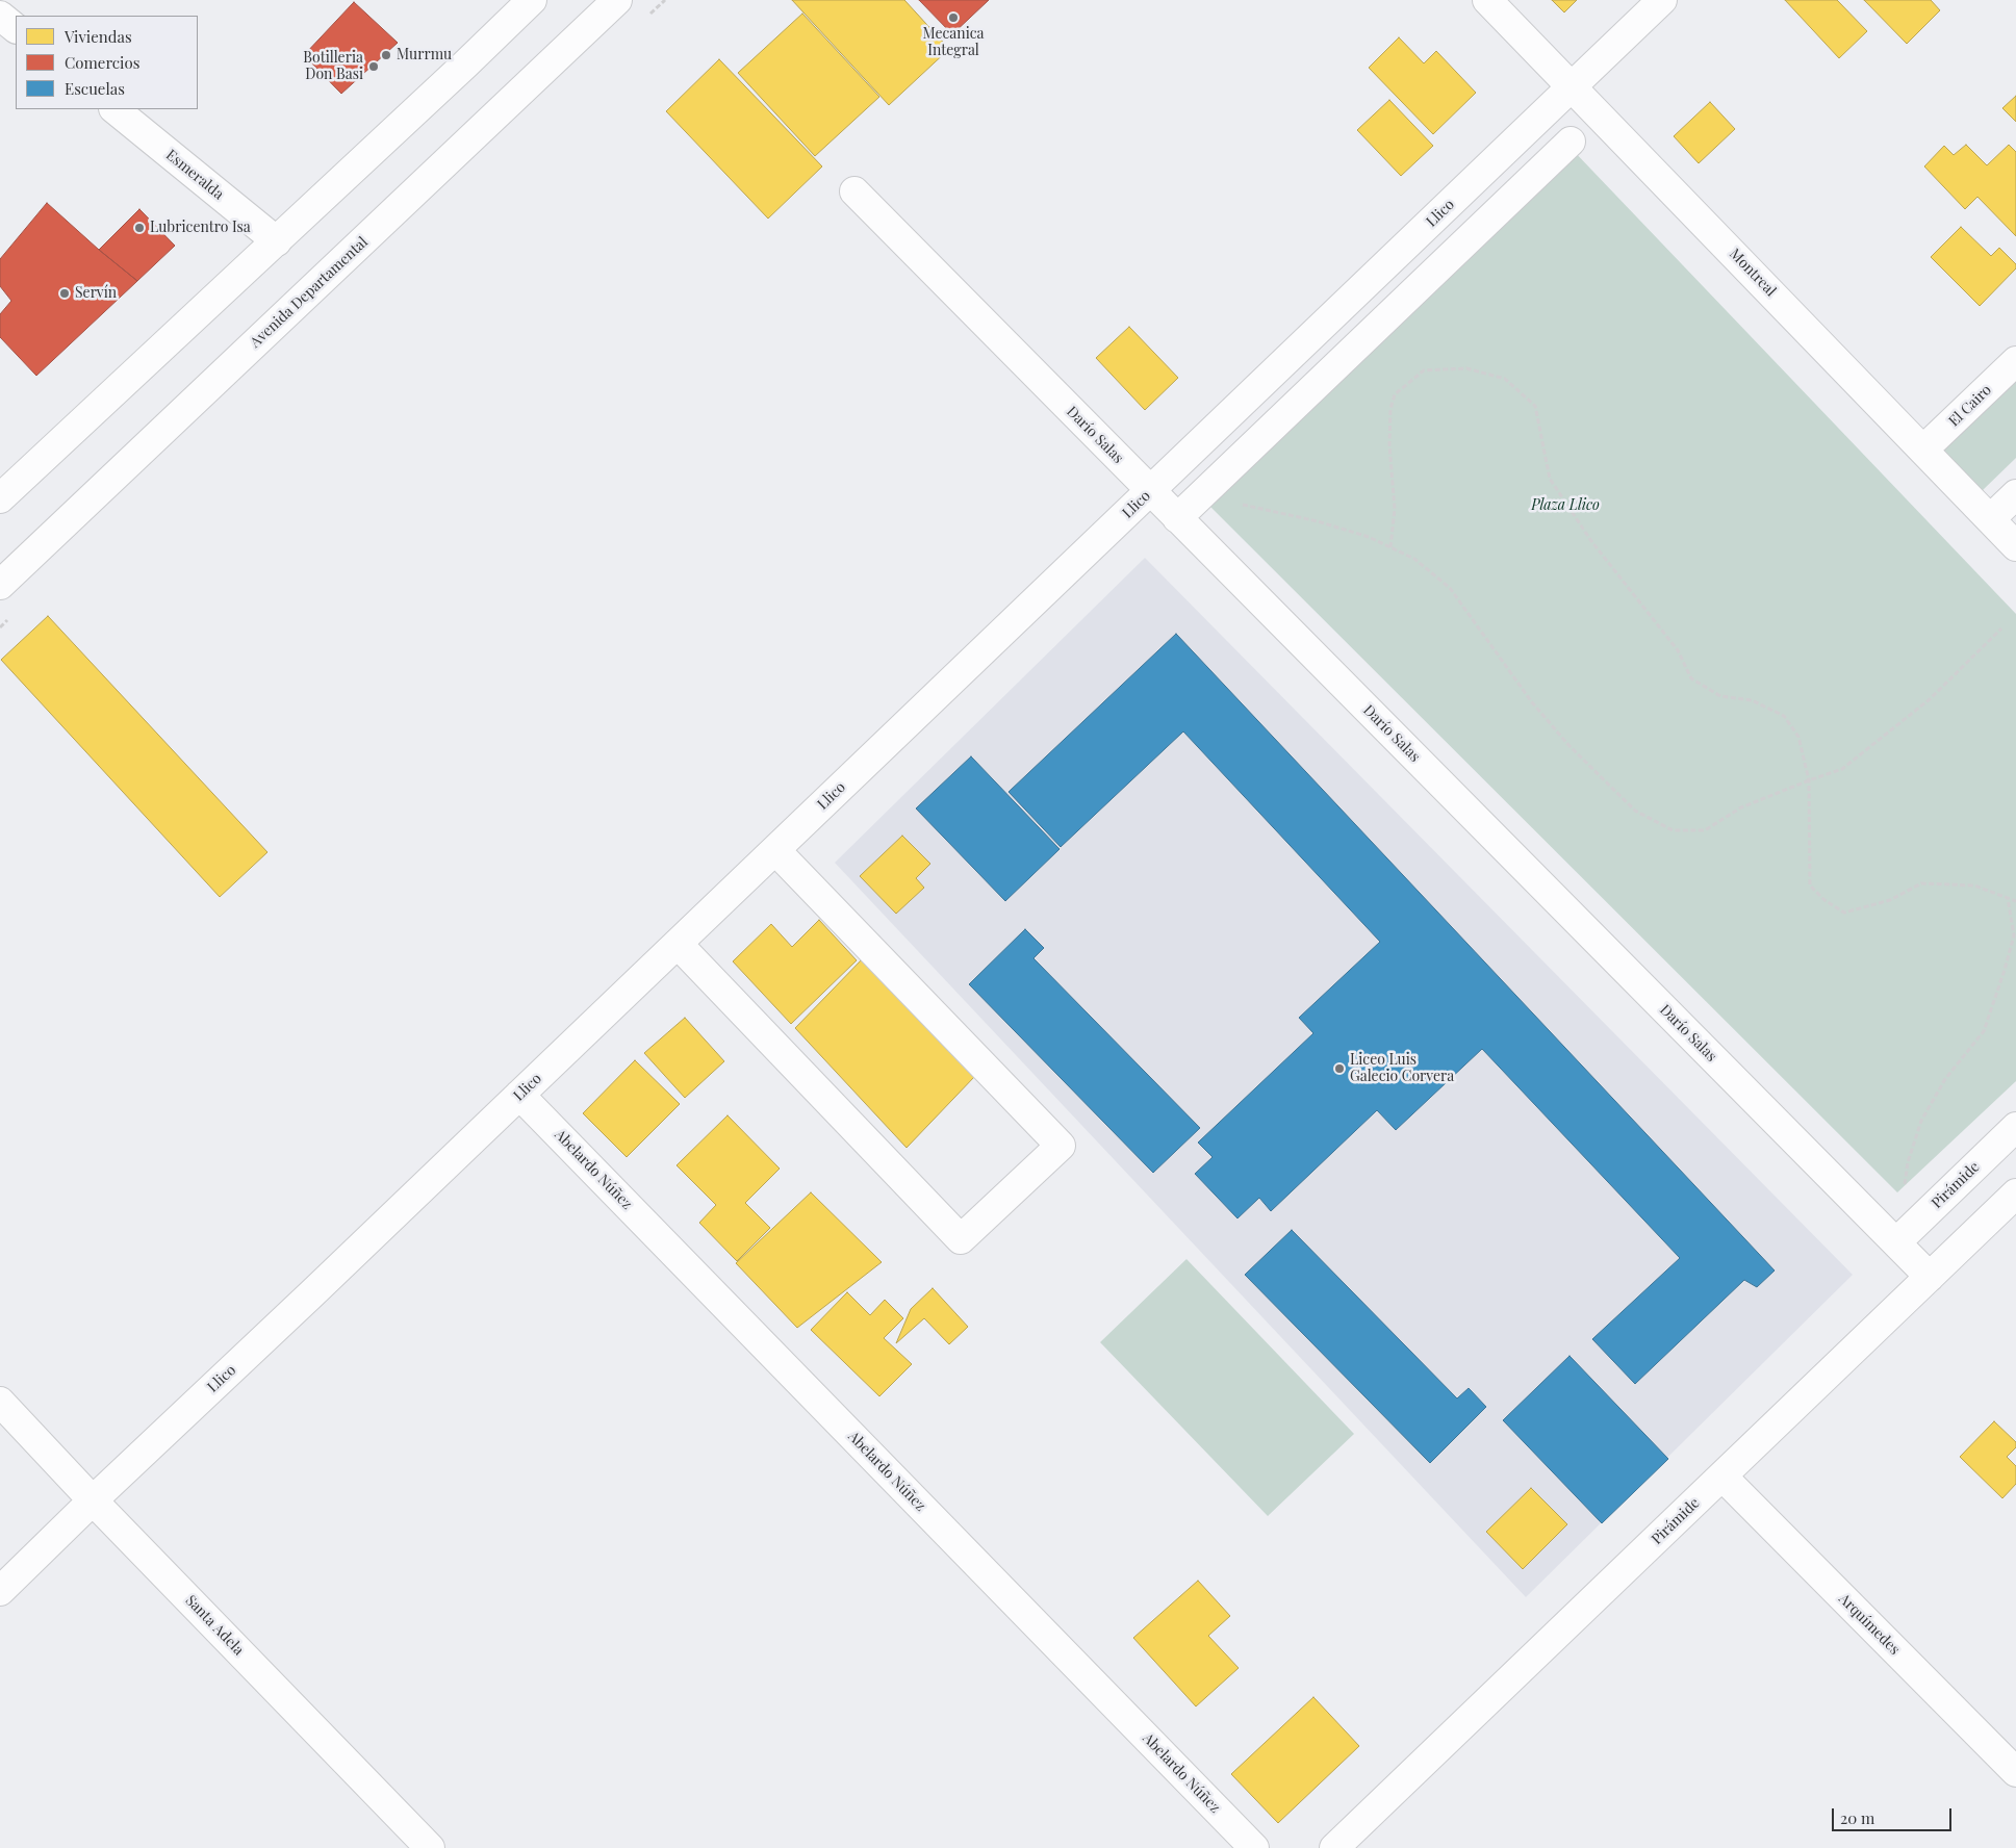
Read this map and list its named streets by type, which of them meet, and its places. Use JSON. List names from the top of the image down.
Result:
{
  "streets": {
    "street": [
      "Esmeralda",
      "Llico",
      "Montreal",
      "Avenida Departamental",
      "El Cairo",
      "Darío Salas",
      "Abelardo Núñez",
      "Pirámide",
      "Arquímedes",
      "Santa Adela"
    ]
  },
  "crossings": [
    ["Llico", "Montreal"],
    ["Llico", "Darío Salas"],
    ["Llico", "Abelardo Núñez"],
    ["Llico", "Santa Adela"],
    ["Montreal", "El Cairo"],
    ["Darío Salas", "Pirámide"],
    ["Pirámide", "Arquímedes"]
  ],
  "parks": ["Plaza Llico"],
  "places": [
    "Mecanica Integral",
    "Murrmu",
    "Botilleria Don Basi",
    "Lubricentro Isa",
    "Servín",
    "Liceo Luis Galecio Corvera"
  ],
  "legend": ["Viviendas", "Comercios", "Escuelas"],
  "scale_bar": "20 m"
}
